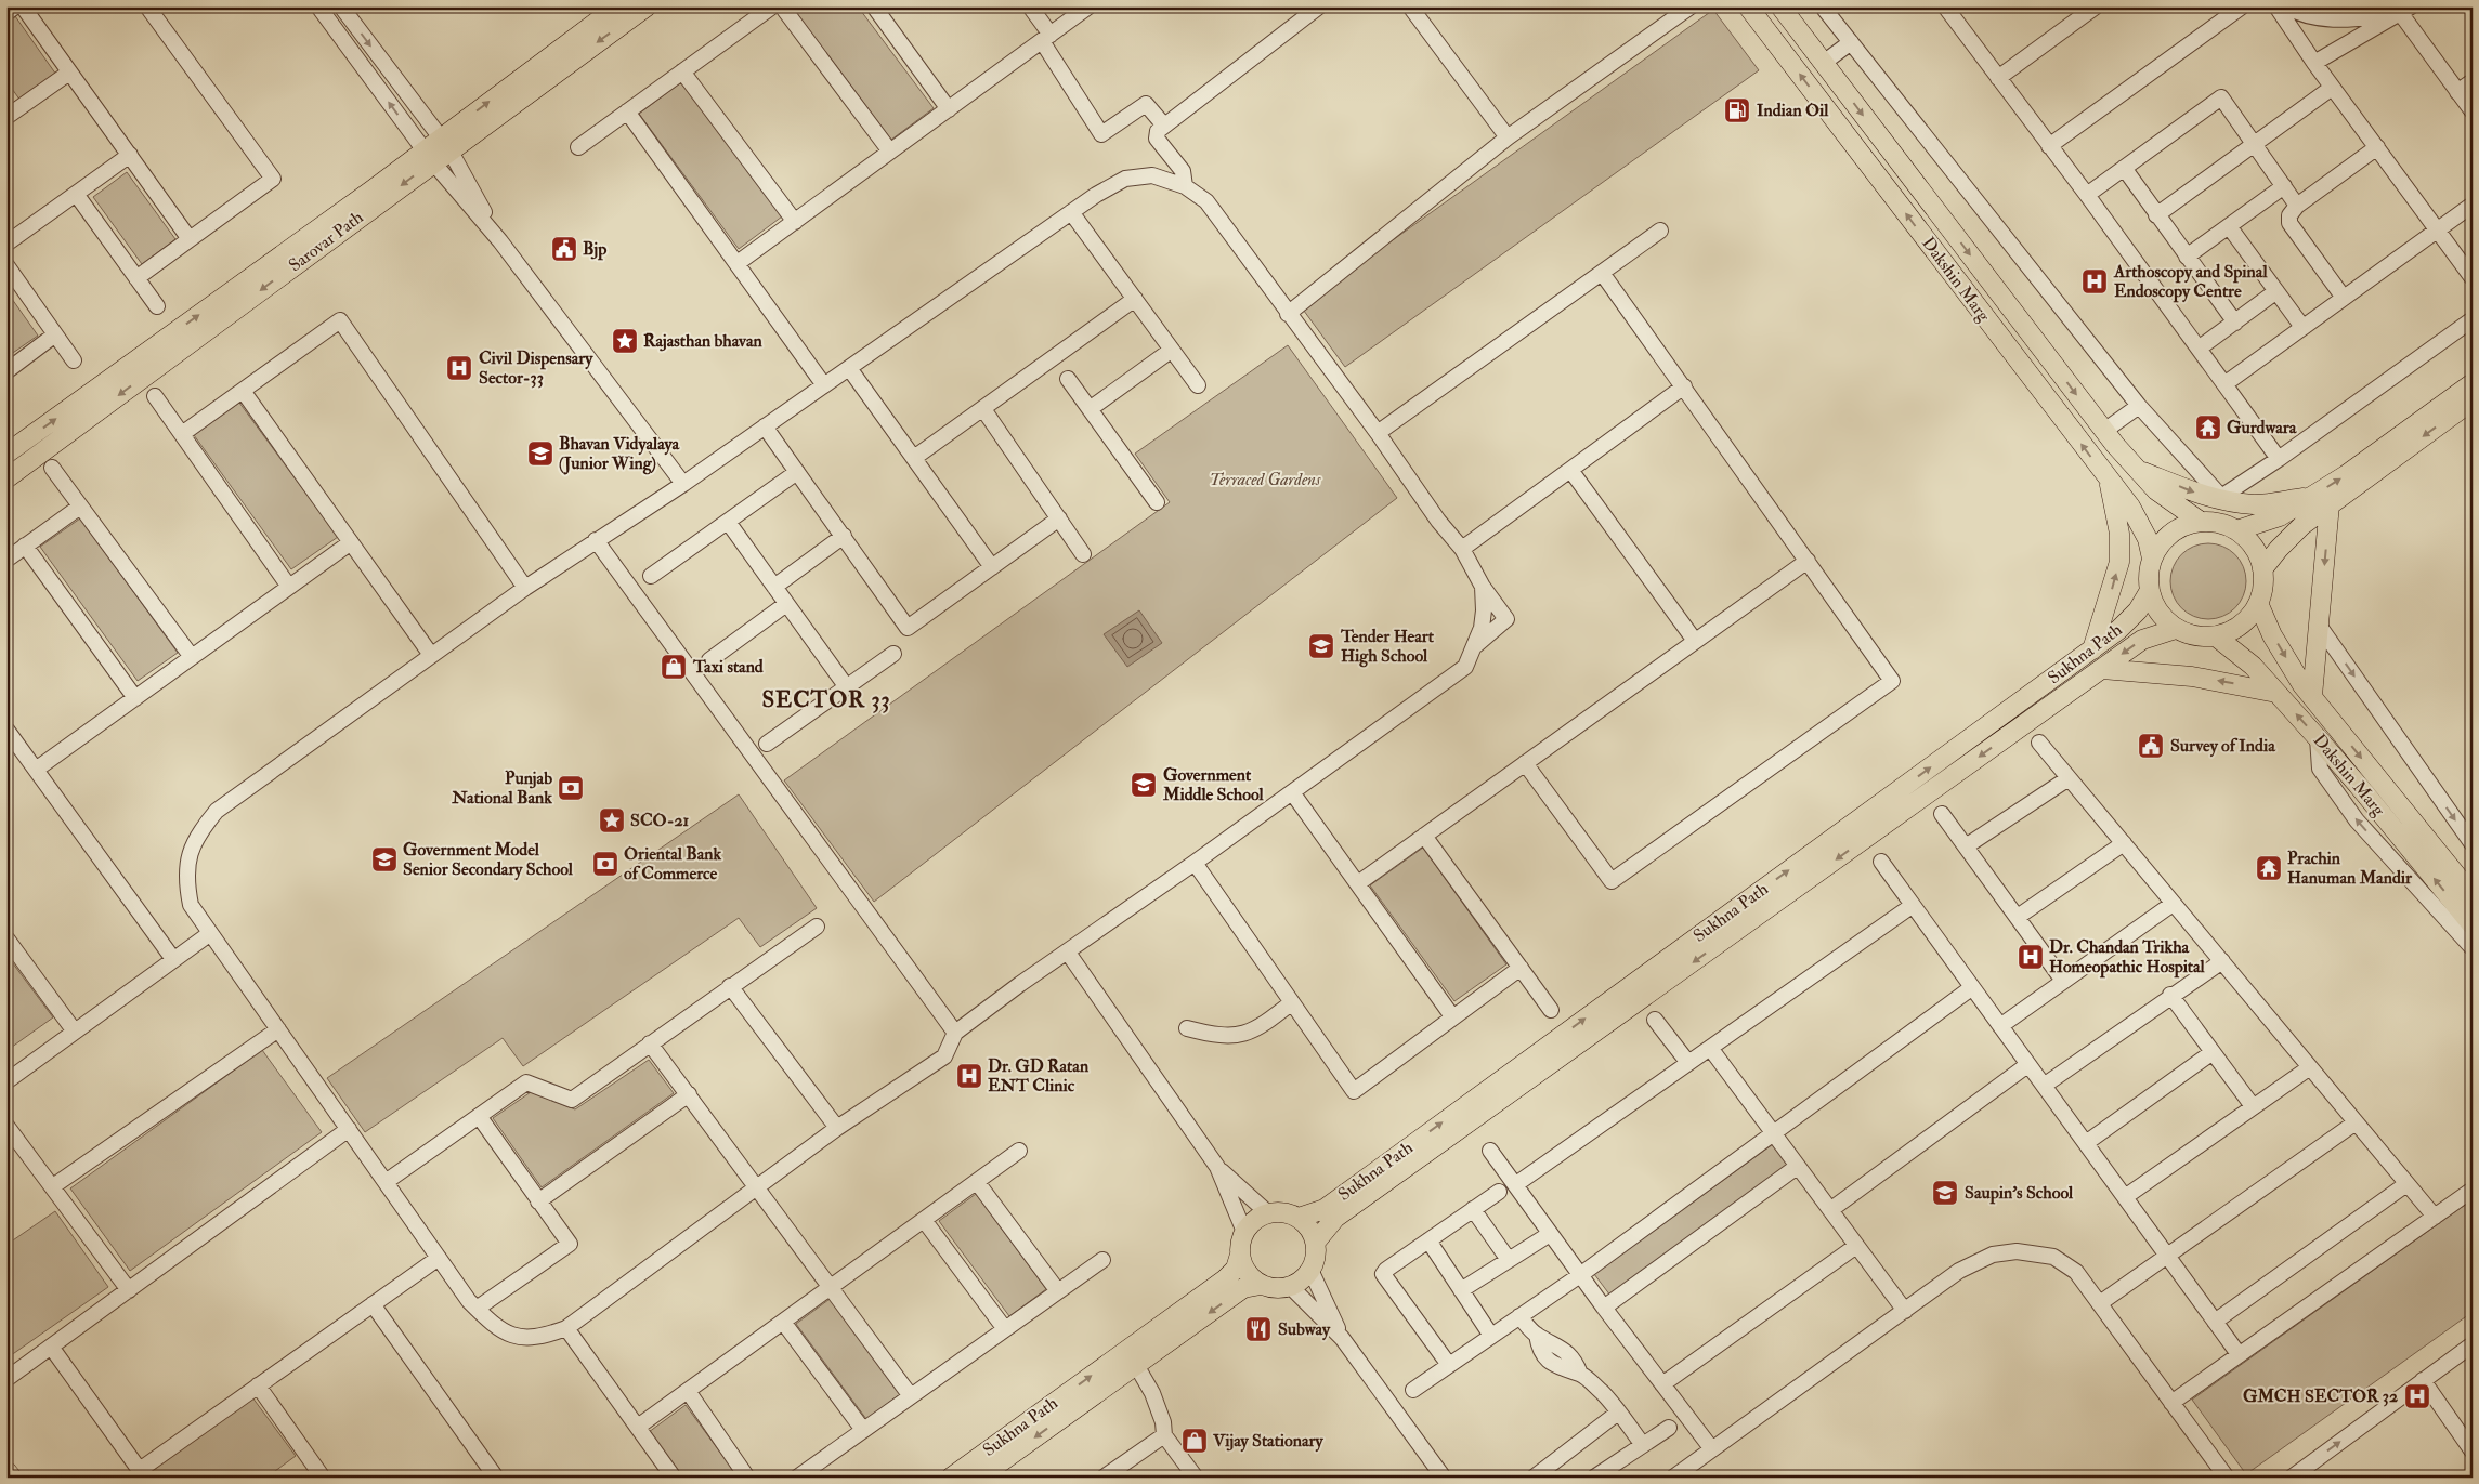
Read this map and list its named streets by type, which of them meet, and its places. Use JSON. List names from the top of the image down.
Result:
{
  "streets": {
    "main road": ["Sarovar Path", "Dakshin Marg", "Sukhna Path"]
  },
  "crossings": [
    ["Dakshin Marg", "Sukhna Path"]
  ],
  "districts": ["SECTOR 33"],
  "parks": ["Terraced Gardens"],
  "places": {
    "fuel station": ["Indian Oil"],
    "public building": ["Bjp", "Survey of India"],
    "hospital": [
      "Arthoscopy and Spinal Endoscopy Centre",
      "Civil Dispensary Sector-33",
      "Dr. Chandan Trikha Homeopathic Hospital",
      "Dr. GD Ratan ENT Clinic",
      "GMCH SECTOR 32"
    ],
    "place": ["Rajasthan bhavan", "SCO-21"],
    "temple": ["Gurdwara", "Prachin Hanuman Mandir"],
    "school or university": [
      "Bhavan Vidyalaya (Junior Wing)",
      "Tender Heart High School",
      "Government Middle School",
      "Government Model Senior Secondary School",
      "Saupin's School"
    ],
    "shop": ["Taxi stand", "Vijay Stationary"],
    "bank": ["Punjab National Bank", "Oriental Bank of Commerce"],
    "restaurant": ["Subway"]
  }
}
